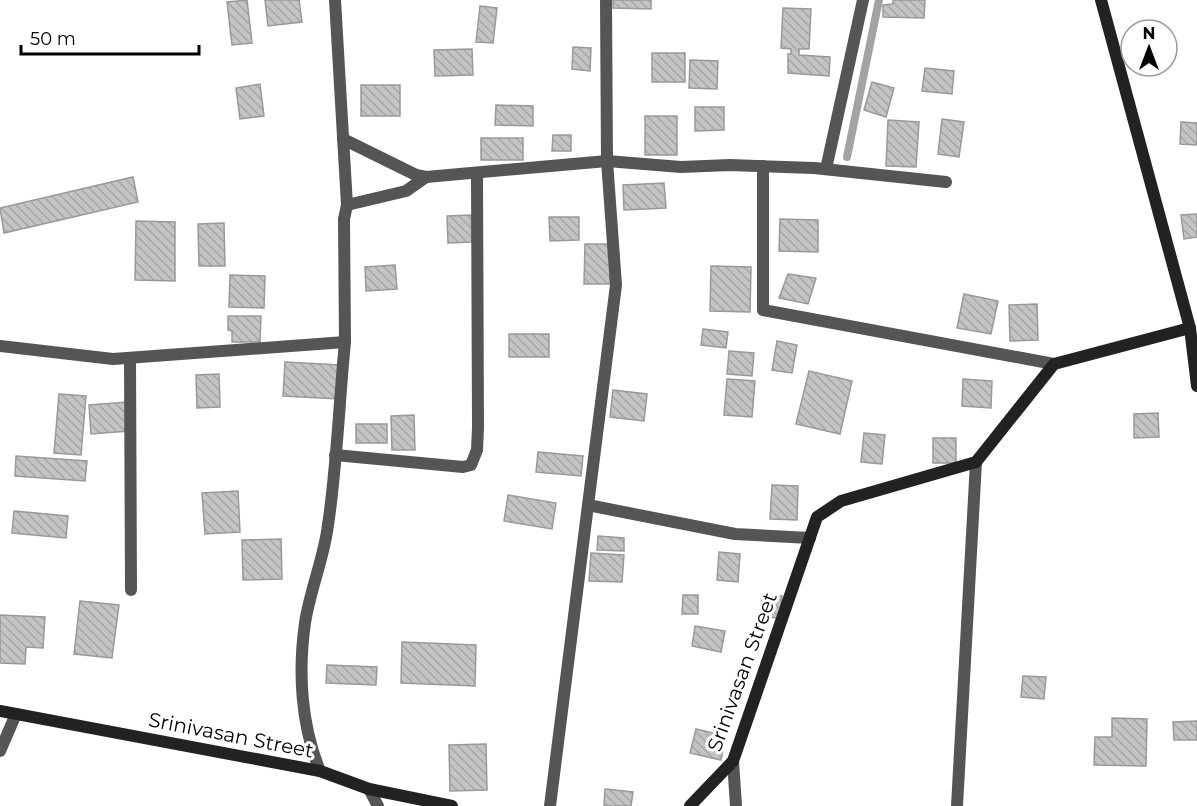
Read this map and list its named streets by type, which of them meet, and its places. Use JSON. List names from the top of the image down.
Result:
{
  "streets": {
    "street": ["Srinivasan Street"]
  },
  "scale_bar": "50 m",
  "north": "top"
}
